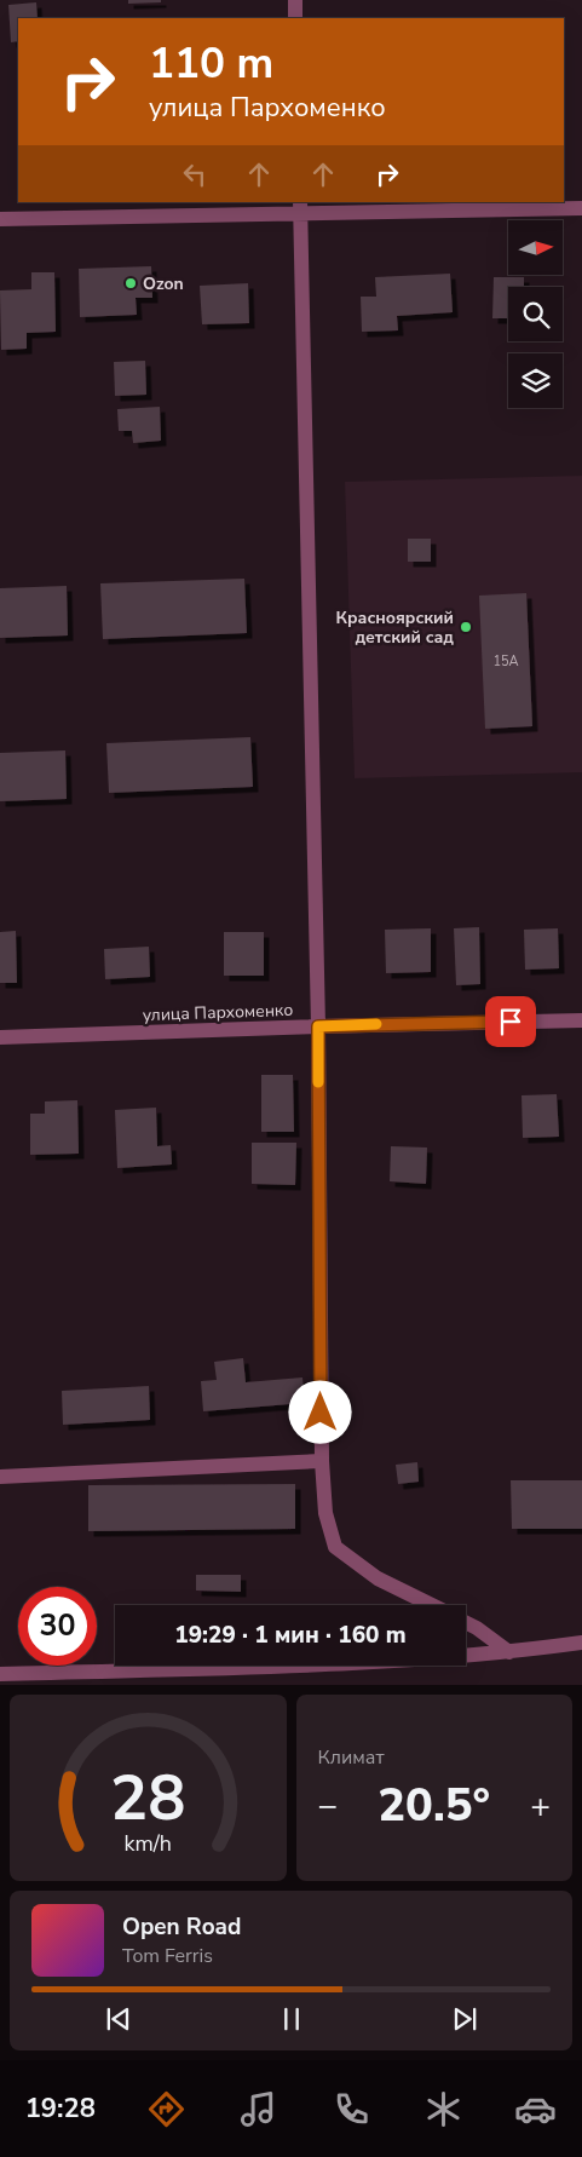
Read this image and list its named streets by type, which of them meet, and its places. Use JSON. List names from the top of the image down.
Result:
{
  "streets": {
    "street": ["улица Пархоменко"]
  },
  "places": ["Ozon", "Красноярский детский сад"],
  "house_numbers": ["15А"],
  "north": "right",
  "page": {
    "turn": ["110 m", "улица Пархоменко"],
    "limit": "30",
    "trip": "19:29 · 1 мин · 160 m",
    "tile": "Климат",
    "heat": ["−", "20.5°", "+"],
    "song": ["Open Road", "Tom Ferris"],
    "tabs": "19:28",
    "gauge": ["28", "km/h"]
  }
}
